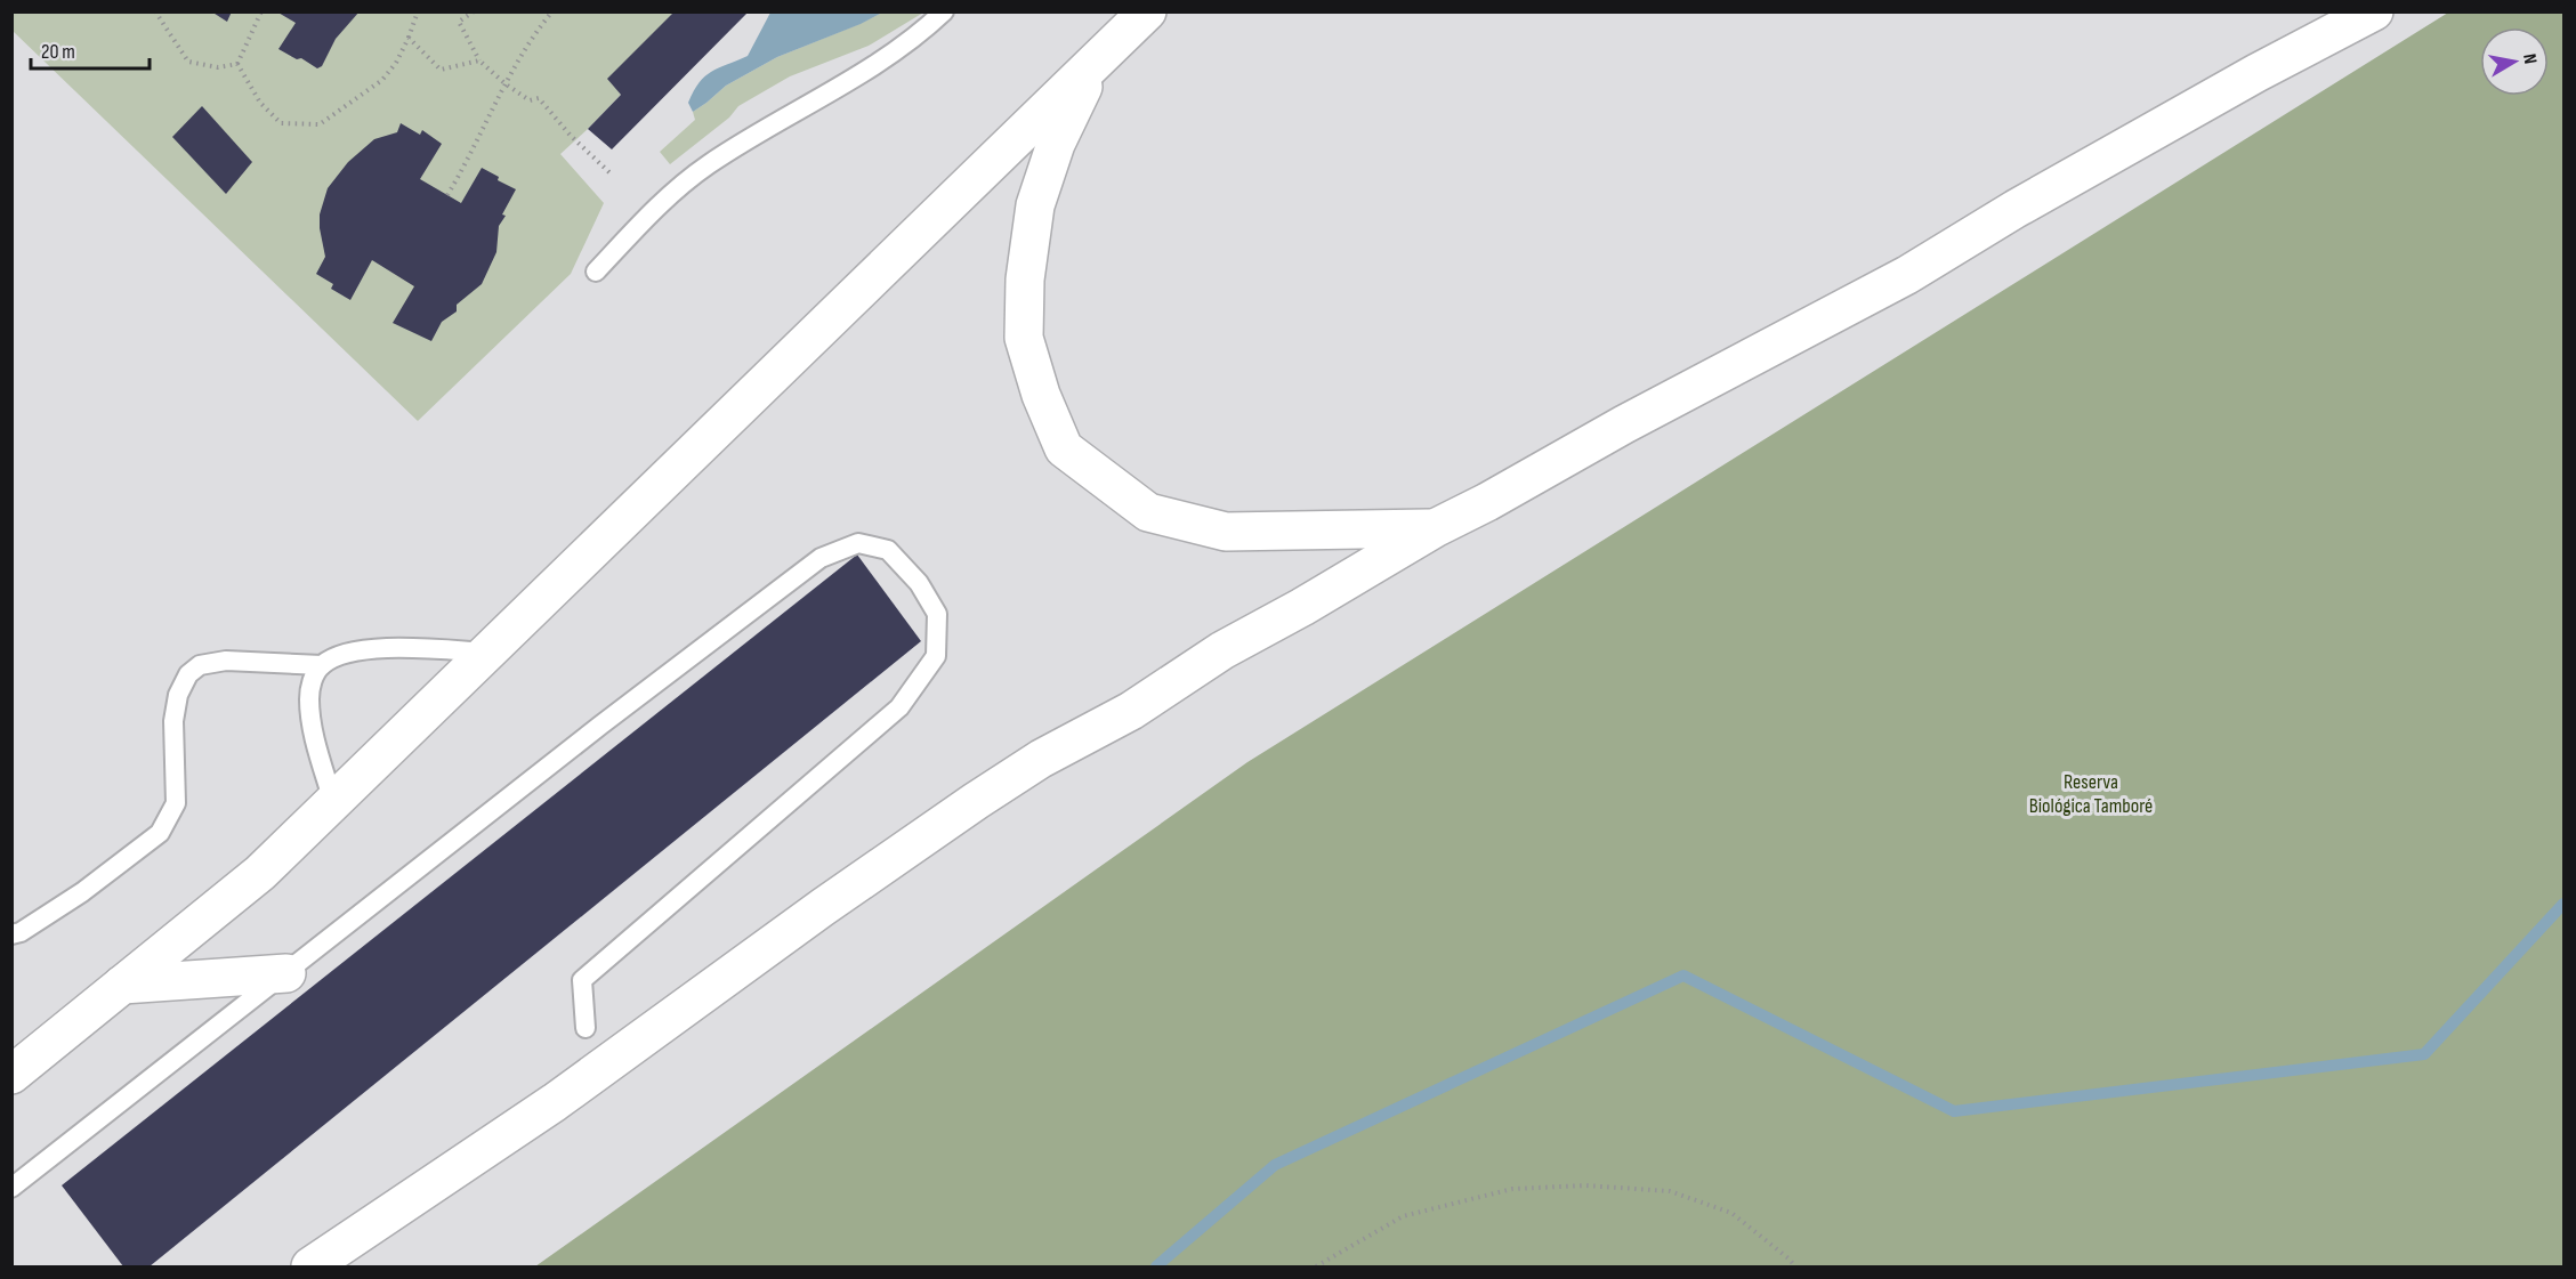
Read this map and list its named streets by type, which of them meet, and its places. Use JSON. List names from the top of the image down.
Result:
{
  "parks": ["Reserva Biológica Tamboré"],
  "scale_bar": "20 m",
  "north": "right"
}
